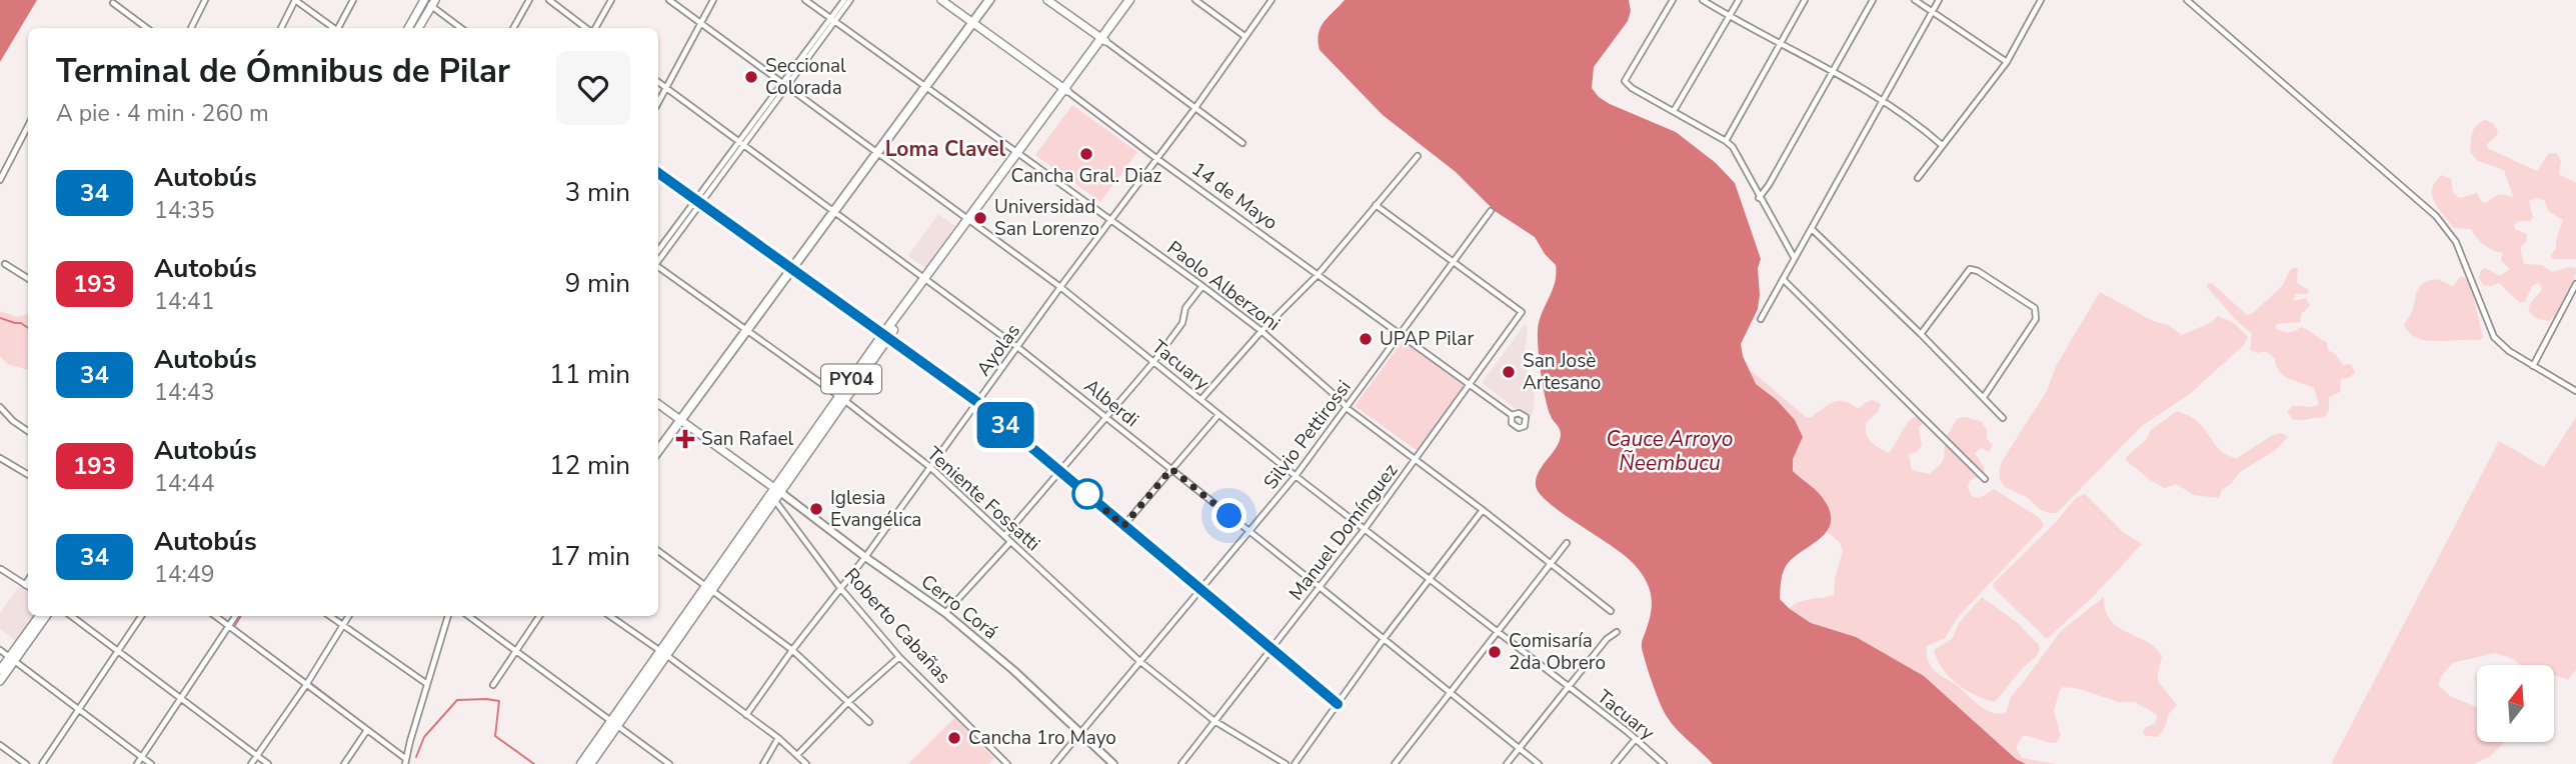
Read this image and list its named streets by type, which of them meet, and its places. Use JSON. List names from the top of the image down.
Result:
{
  "streets": {
    "main road": ["14 de Mayo", "PY04"],
    "street": [
      "Paolo Alberzoni",
      "Ayolas",
      "Tacuary",
      "Alberdi",
      "Silvio Pettirossi",
      "Teniente Fossatti",
      "Manuel Domínguez",
      "Cerro Corá",
      "Roberto Cabañas"
    ]
  },
  "crossings": [
    ["14 de Mayo", "Ayolas"],
    ["14 de Mayo", "PY04"],
    ["14 de Mayo", "Silvio Pettirossi"],
    ["14 de Mayo", "Manuel Domínguez"],
    ["Paolo Alberzoni", "Ayolas"],
    ["Paolo Alberzoni", "PY04"],
    ["Paolo Alberzoni", "Silvio Pettirossi"],
    ["Paolo Alberzoni", "Manuel Domínguez"],
    ["Ayolas", "Tacuary"],
    ["Ayolas", "Alberdi"],
    ["Ayolas", "Teniente Fossatti"],
    ["Ayolas", "Cerro Corá"],
    ["Ayolas", "Roberto Cabañas"],
    ["Tacuary", "PY04"],
    ["Tacuary", "Silvio Pettirossi"],
    ["Tacuary", "Manuel Domínguez"],
    ["PY04", "Alberdi"],
    ["PY04", "Teniente Fossatti"],
    ["PY04", "Cerro Corá"],
    ["PY04", "Roberto Cabañas"],
    ["Alberdi", "Silvio Pettirossi"],
    ["Alberdi", "Manuel Domínguez"],
    ["Silvio Pettirossi", "Teniente Fossatti"],
    ["Silvio Pettirossi", "Manuel Domínguez"],
    ["Silvio Pettirossi", "Cerro Corá"],
    ["Teniente Fossatti", "Manuel Domínguez"]
  ],
  "districts": ["Loma Clavel"],
  "water": ["Cauce Arroyo Ñeembucu"],
  "places": {
    "other": [
      "Seccional Colorada",
      "Cancha Gral. Diaz",
      "Universidad San Lorenzo",
      "UPAP Pilar",
      "San Josè Artesano",
      "Iglesia Evangélica",
      "Comisaría 2da Obrero",
      "Cancha 1ro Mayo"
    ],
    "health": ["San Rafael"]
  },
  "lines": ["bus line 34"],
  "north": "top",
  "page": {
    "on_map": "34",
    "heading": ["Terminal de Ómnibus de Pilar", "A pie · 4 min · 260 m"],
    "list": [
      {
        "mark": "34",
        "name": "Autobús",
        "note": "14:35",
        "value": "3 min"
      },
      {
        "mark": "193",
        "name": "Autobús",
        "note": "14:41",
        "value": "9 min"
      },
      {
        "mark": "34",
        "name": "Autobús",
        "note": "14:43",
        "value": "11 min"
      },
      {
        "mark": "193",
        "name": "Autobús",
        "note": "14:44",
        "value": "12 min"
      },
      {
        "mark": "34",
        "name": "Autobús",
        "note": "14:49",
        "value": "17 min"
      }
    ]
  }
}
